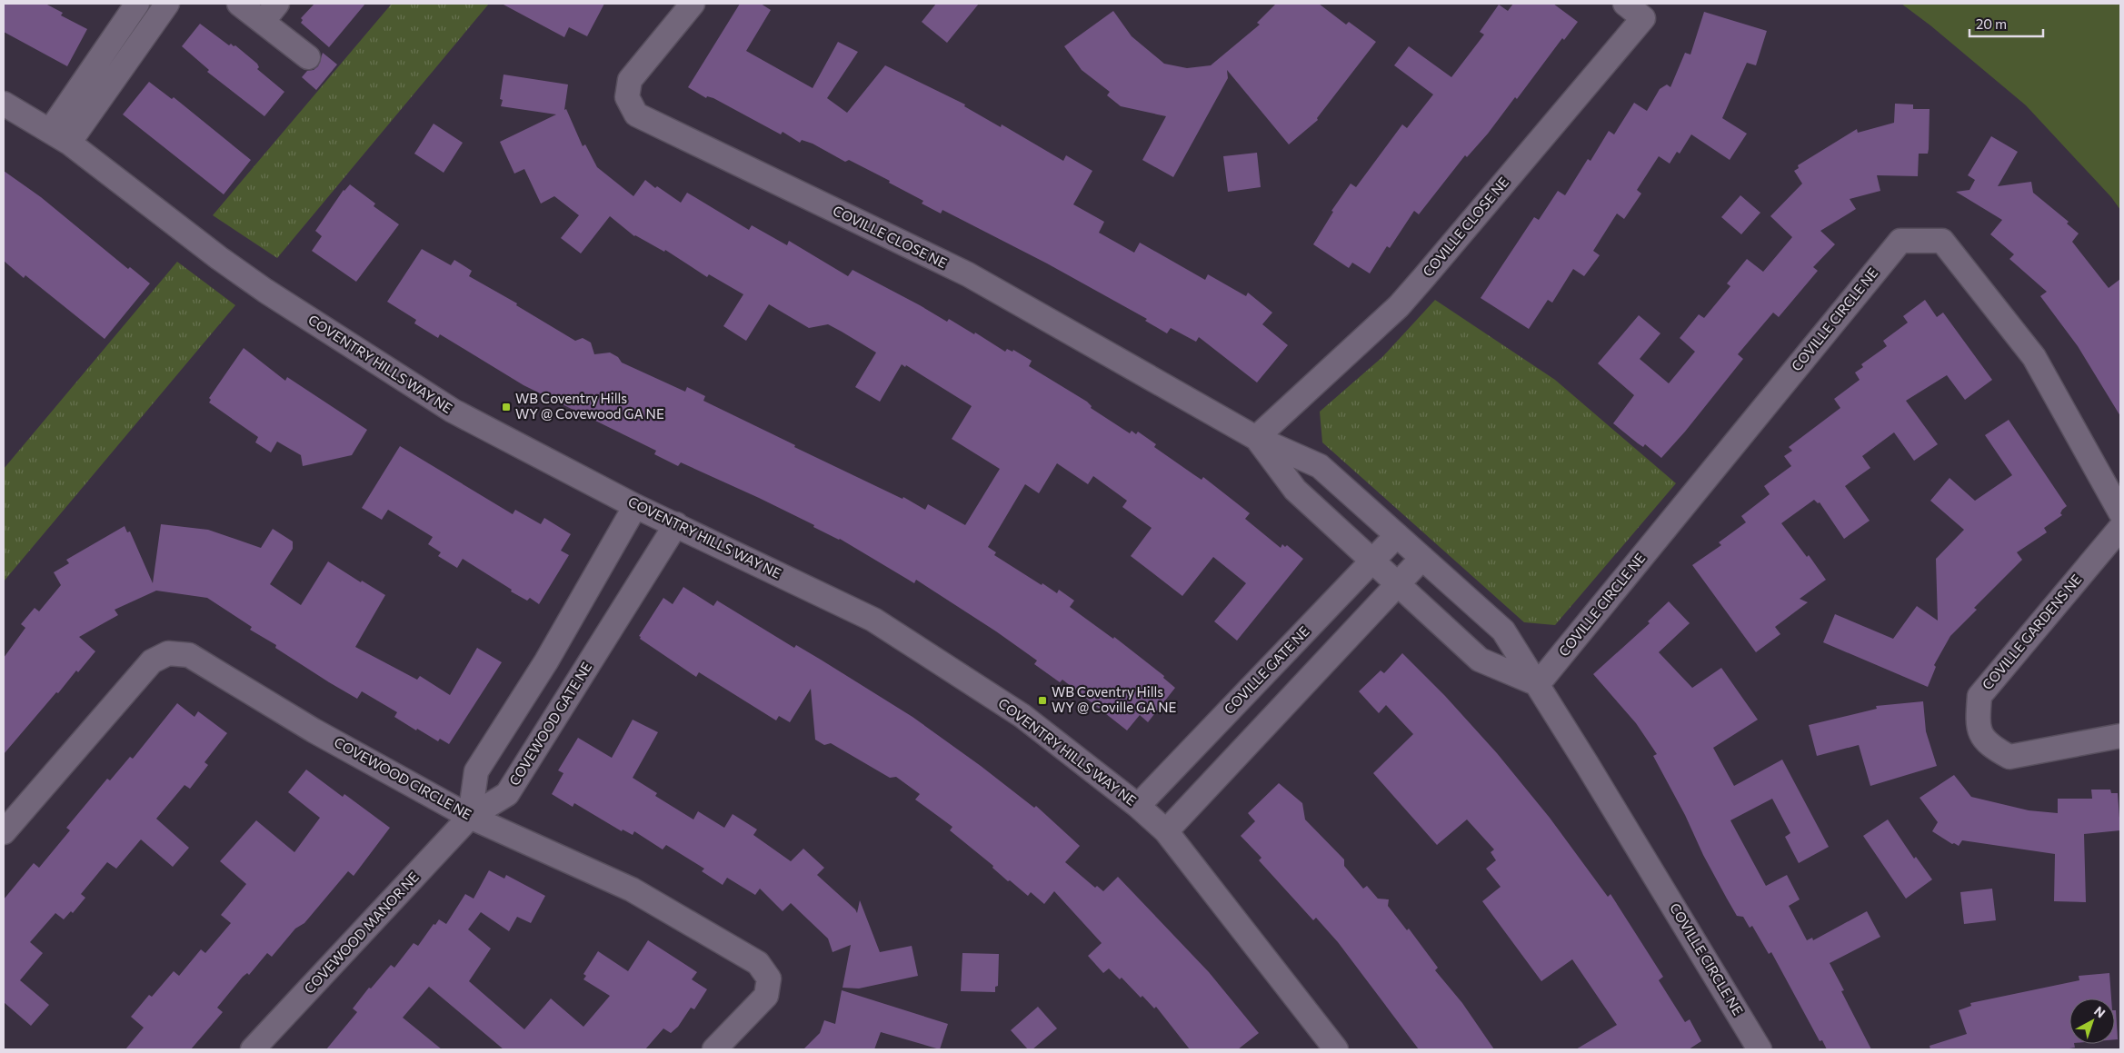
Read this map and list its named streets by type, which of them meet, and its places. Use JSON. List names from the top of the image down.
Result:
{
  "streets": {
    "street": [
      "COVILLE CLOSE NE",
      "COVILLE CIRCLE NE",
      "COVENTRY HILLS WAY NE",
      "COVILLE GARDENS NE",
      "COVILLE GATE NE",
      "COVEWOOD GATE NE",
      "COVEWOOD CIRCLE NE",
      "COVEWOOD MANOR NE"
    ]
  },
  "crossings": [
    ["COVILLE CLOSE NE", "COVILLE CIRCLE NE"],
    ["COVILLE CLOSE NE", "COVILLE GATE NE"],
    ["COVILLE CIRCLE NE", "COVILLE GATE NE"],
    ["COVENTRY HILLS WAY NE", "COVILLE GATE NE"],
    ["COVENTRY HILLS WAY NE", "COVEWOOD GATE NE"],
    ["COVEWOOD GATE NE", "COVEWOOD CIRCLE NE"],
    ["COVEWOOD GATE NE", "COVEWOOD MANOR NE"],
    ["COVEWOOD CIRCLE NE", "COVEWOOD MANOR NE"]
  ],
  "places": {
    "transit": ["WB Coventry Hills WY @ Covewood GA NE", "WB Coventry Hills WY @ Coville GA NE"]
  },
  "scale_bar": "20 m",
  "north": "top right"
}
